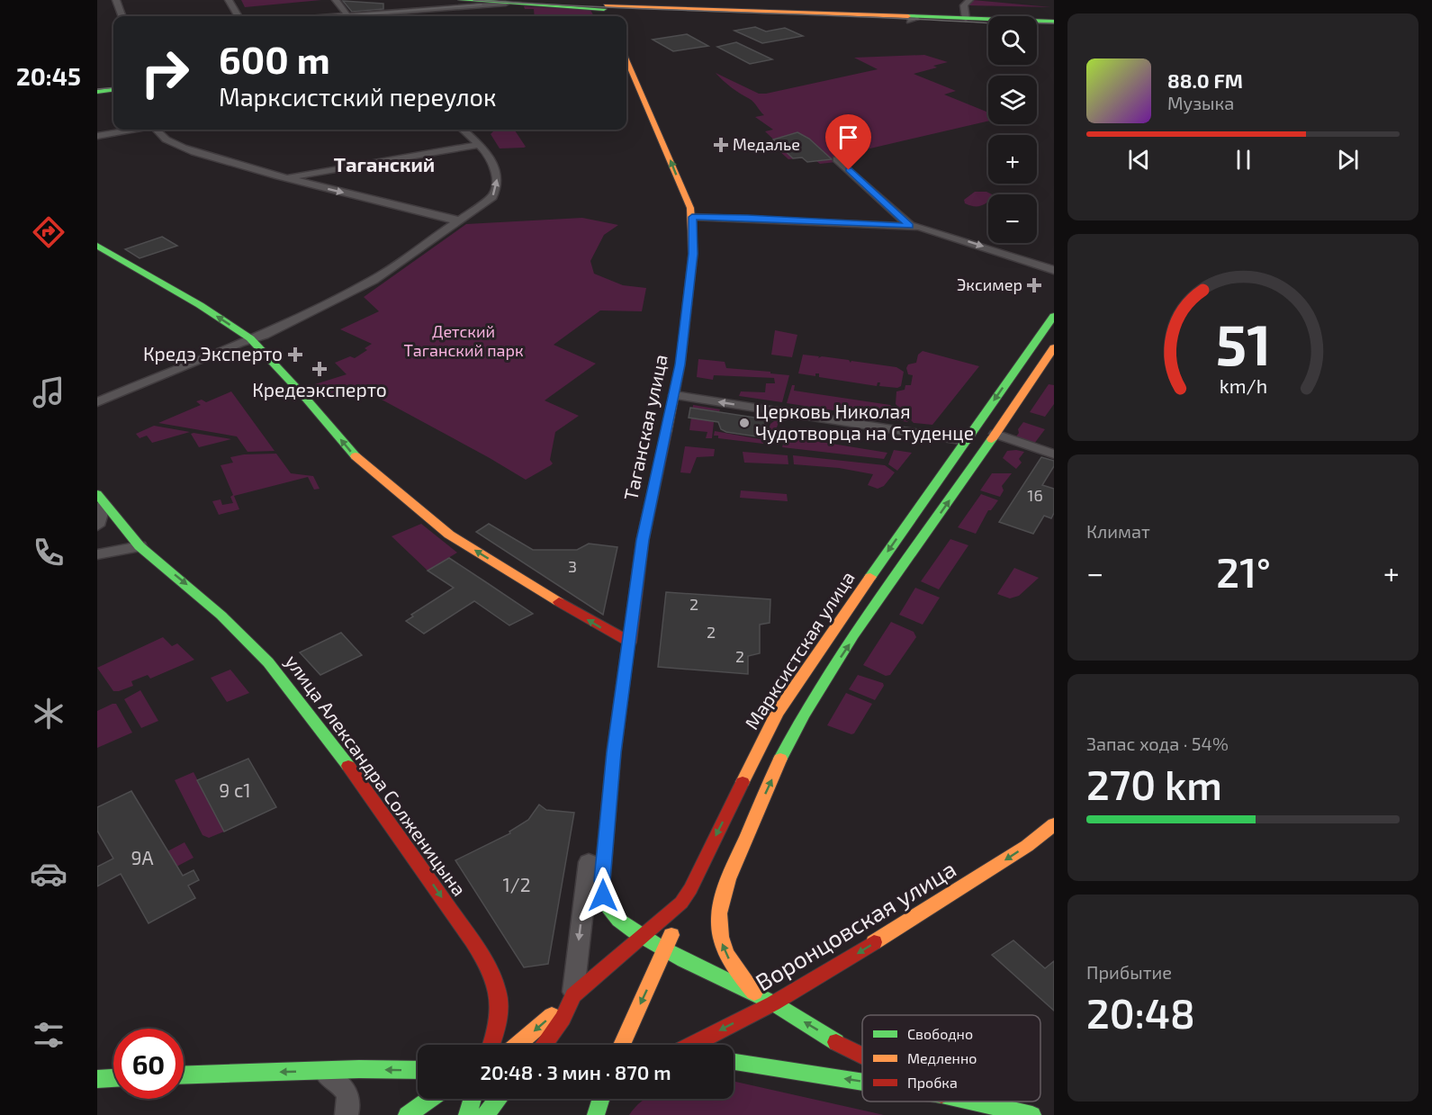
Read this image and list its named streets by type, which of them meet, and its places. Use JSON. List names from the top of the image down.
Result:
{
  "streets": {
    "main road": [
      "Таганская улица",
      "Марксистская улица",
      "улица Александра Солженицына",
      "Воронцовская улица"
    ]
  },
  "crossings": [
    ["Таганская улица", "Марксистская улица"],
    ["Таганская улица", "Воронцовская улица"]
  ],
  "one_way": ["улица Александра Солженицына", "Воронцовская улица"],
  "districts": ["Таганский"],
  "parks": ["Детский Таганский парк"],
  "places": {
    "health": [
      "Медалье",
      "Эксимер",
      "Кредэ Эксперто",
      "Кредеэксперто"
    ],
    "other": ["Церковь Николая Чудотворца на Студенце"]
  },
  "house_numbers": [
    "16",
    "3",
    "2",
    "2",
    "2",
    "9 с1",
    "9А",
    "1/2"
  ],
  "legend": ["Свободно", "Медленно", "Пробка"],
  "page": {
    "tabs": "20:45",
    "map_buttons": ["+", "−"],
    "turn": ["600 m", "Марксистский переулок"],
    "song": ["88.0 FM", "Музыка"],
    "tile": [
      "Климат",
      ["Запас хода · 54%", "270 km"],
      ["Прибытие", "20:48"]
    ],
    "heat": ["−", "21°", "+"],
    "limit": "60",
    "trip": "20:48 · 3 мин · 870 m",
    "gauge": ["51", "km/h"]
  }
}
